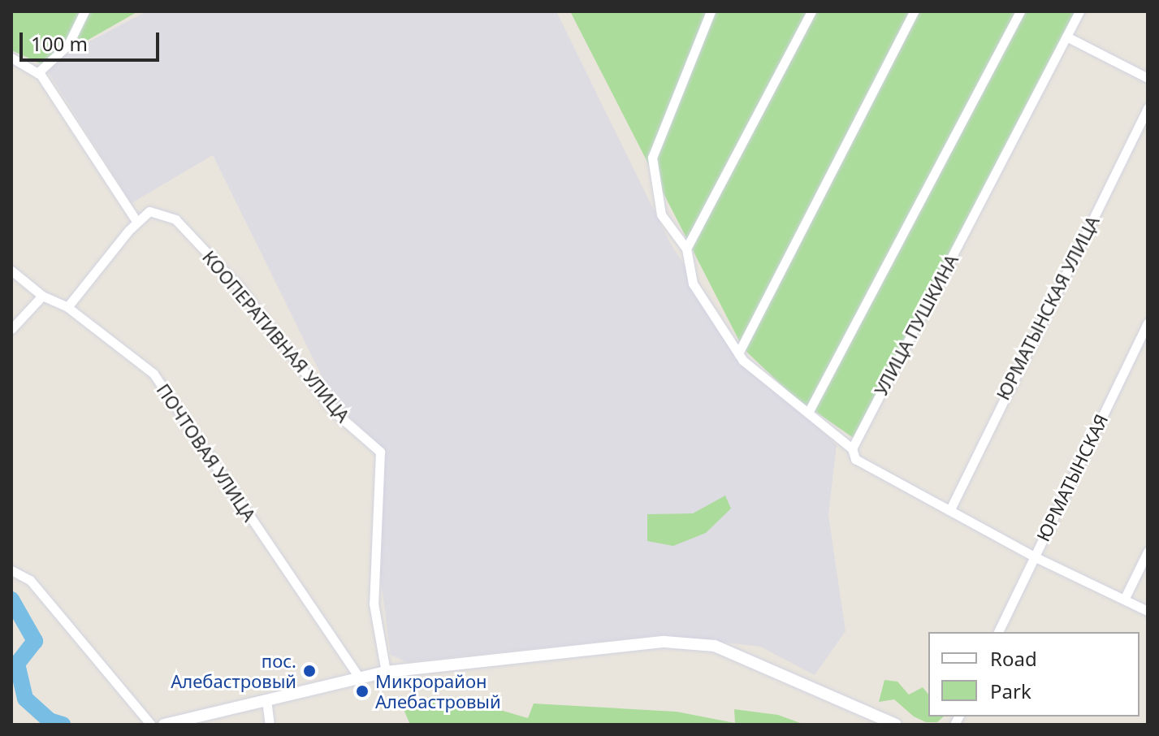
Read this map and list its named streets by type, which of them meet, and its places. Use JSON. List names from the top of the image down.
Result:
{
  "streets": {
    "street": [
      "ЮРМАТЫНСКАЯ УЛИЦА",
      "УЛИЦА ПУШКИНА",
      "КООПЕРАТИВНАЯ УЛИЦА",
      "ПОЧТОВАЯ УЛИЦА",
      "ЮРМАТЫНСКАЯ"
    ]
  },
  "places": ["пос. Алебастровый", "Микрорайон Алебастровый"],
  "legend": ["Road", "Park"],
  "scale_bar": "100 m"
}
